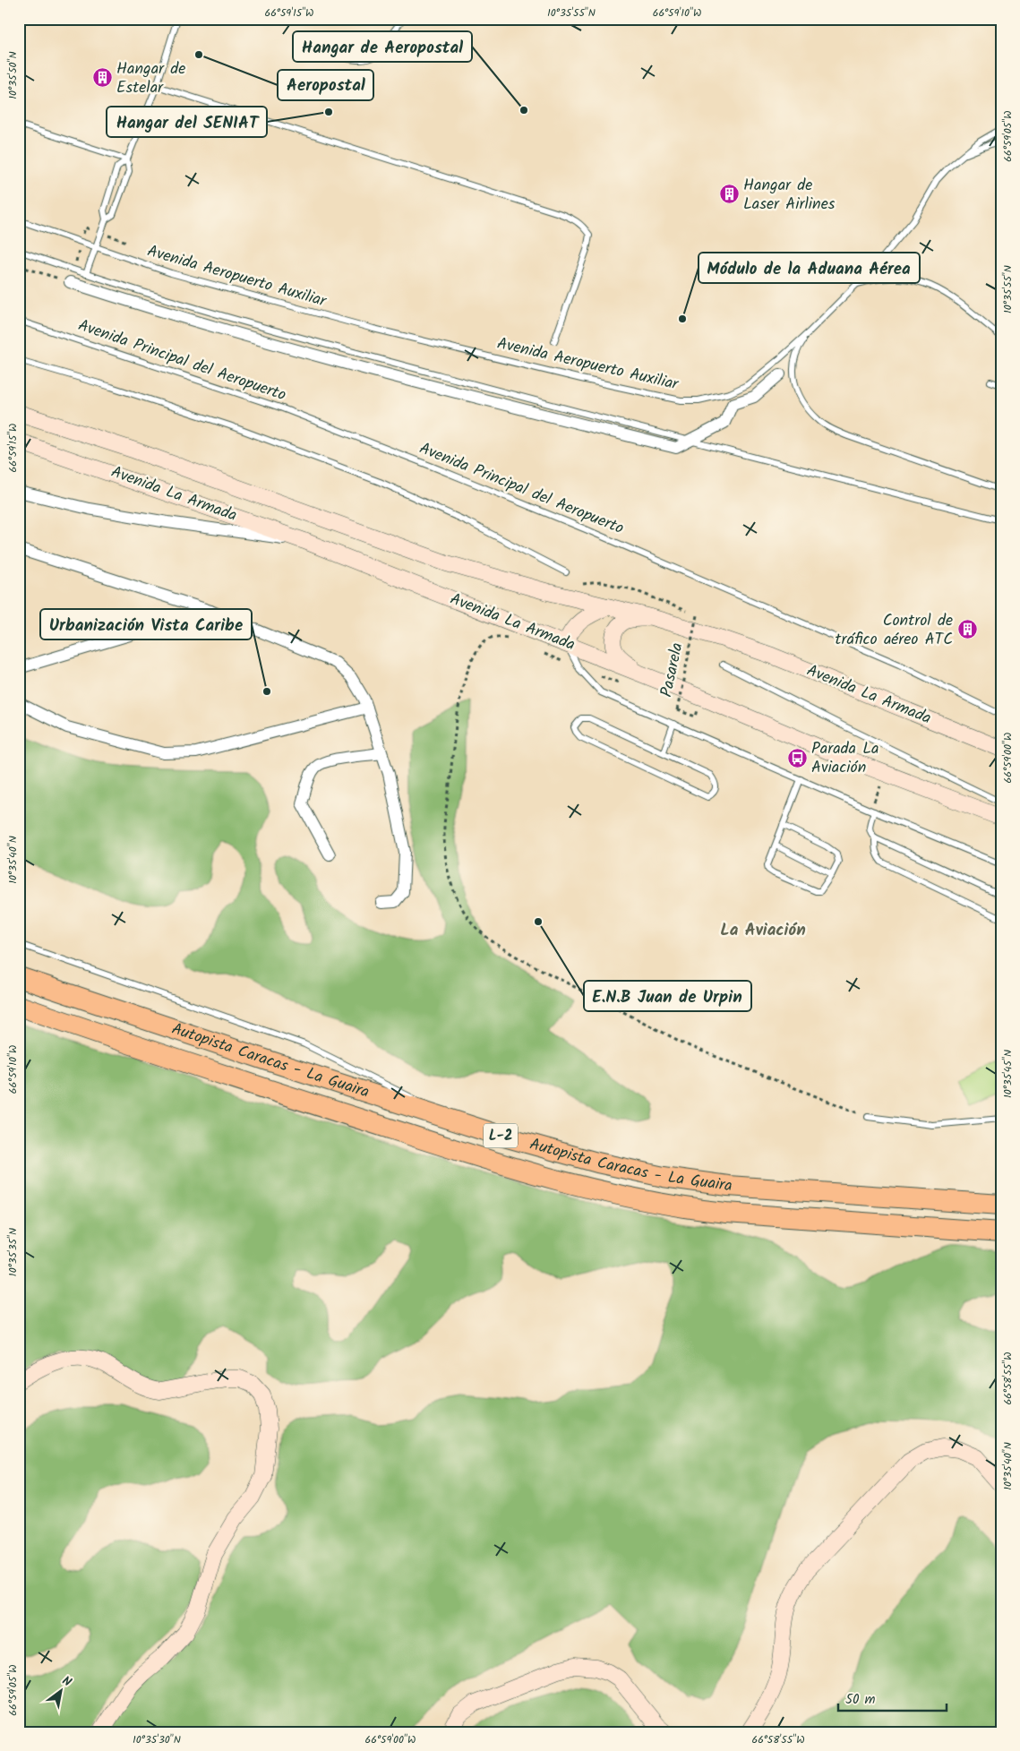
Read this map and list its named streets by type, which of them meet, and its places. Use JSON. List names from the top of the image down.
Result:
{
  "streets": {
    "highway": ["Autopista Caracas - La Guaira", "L-2"],
    "main road": ["Avenida La Armada"],
    "lane": ["Avenida Aeropuerto Auxiliar", "Avenida Principal del Aeropuerto"],
    "path": ["Pasarela"]
  },
  "districts": ["La Aviación"],
  "places": {
    "other": [
      "Aeropostal",
      "Hangar de Aeropostal",
      "Hangar del SENIAT",
      "Módulo de la Aduana Aérea",
      "Urbanización Vista Caribe",
      "E.N.B Juan de Urpin"
    ],
    "building": ["Hangar de Estelar", "Hangar de Laser Airlines", "Control de tráfico aéreo ATC"],
    "bus stop": ["Parada La Aviación"]
  },
  "scale_bar": "50 m",
  "north": "top right",
  "coordinates": [
    "66°59'15\"W",
    "10°35'55\"N",
    "66°59'10\"W",
    "10°35'50\"N",
    "66°59'05\"W",
    "66°59'00\"W",
    "10°35'40\"N",
    "10°35'45\"N",
    "10°35'35\"N",
    "66°58'55\"W",
    "10°35'30\"N"
  ]
}
